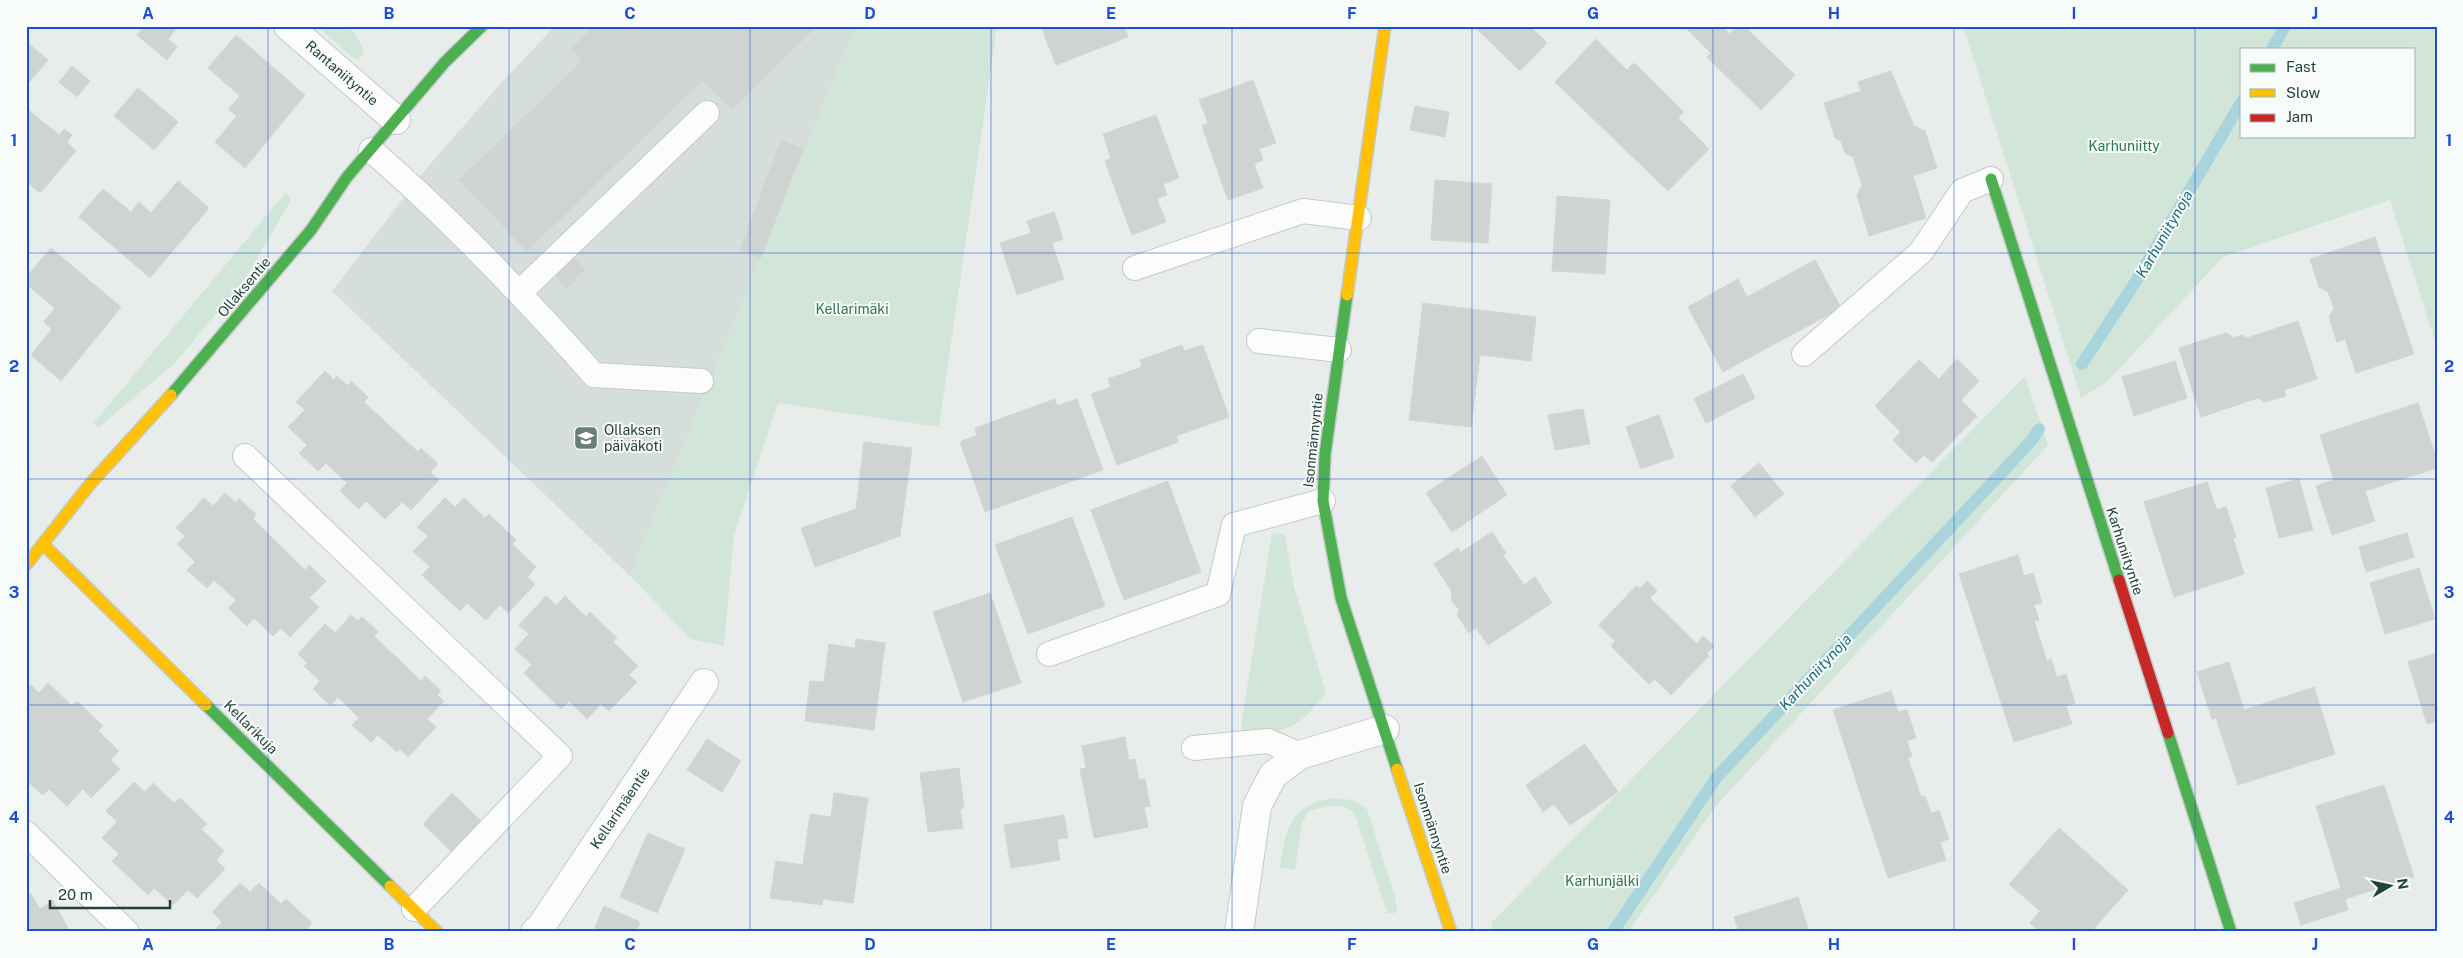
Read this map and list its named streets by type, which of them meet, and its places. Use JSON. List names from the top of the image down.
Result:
{
  "streets": {
    "street": [
      "Rantaniityntie",
      "Ollaksentie",
      "Isonmännyntie",
      "Karhuniityntie",
      "Kellarikuja",
      "Kellarimäentie"
    ]
  },
  "crossings": [
    ["Rantaniityntie", "Ollaksentie"],
    ["Ollaksentie", "Kellarikuja"]
  ],
  "water": ["Karhuniitynoja"],
  "parks": ["Karhuniitty", "Kellarimäki", "Karhunjälki"],
  "places": {
    "school or university": ["Ollaksen päiväkoti"]
  },
  "legend": ["Fast", "Slow", "Jam"],
  "scale_bar": "20 m",
  "north": "right",
  "grid": {
    "columns": [
      "A",
      "B",
      "C",
      "D",
      "E",
      "F",
      "G",
      "H",
      "I",
      "J"
    ],
    "rows": [
      "1",
      "2",
      "3",
      "4"
    ]
  }
}
